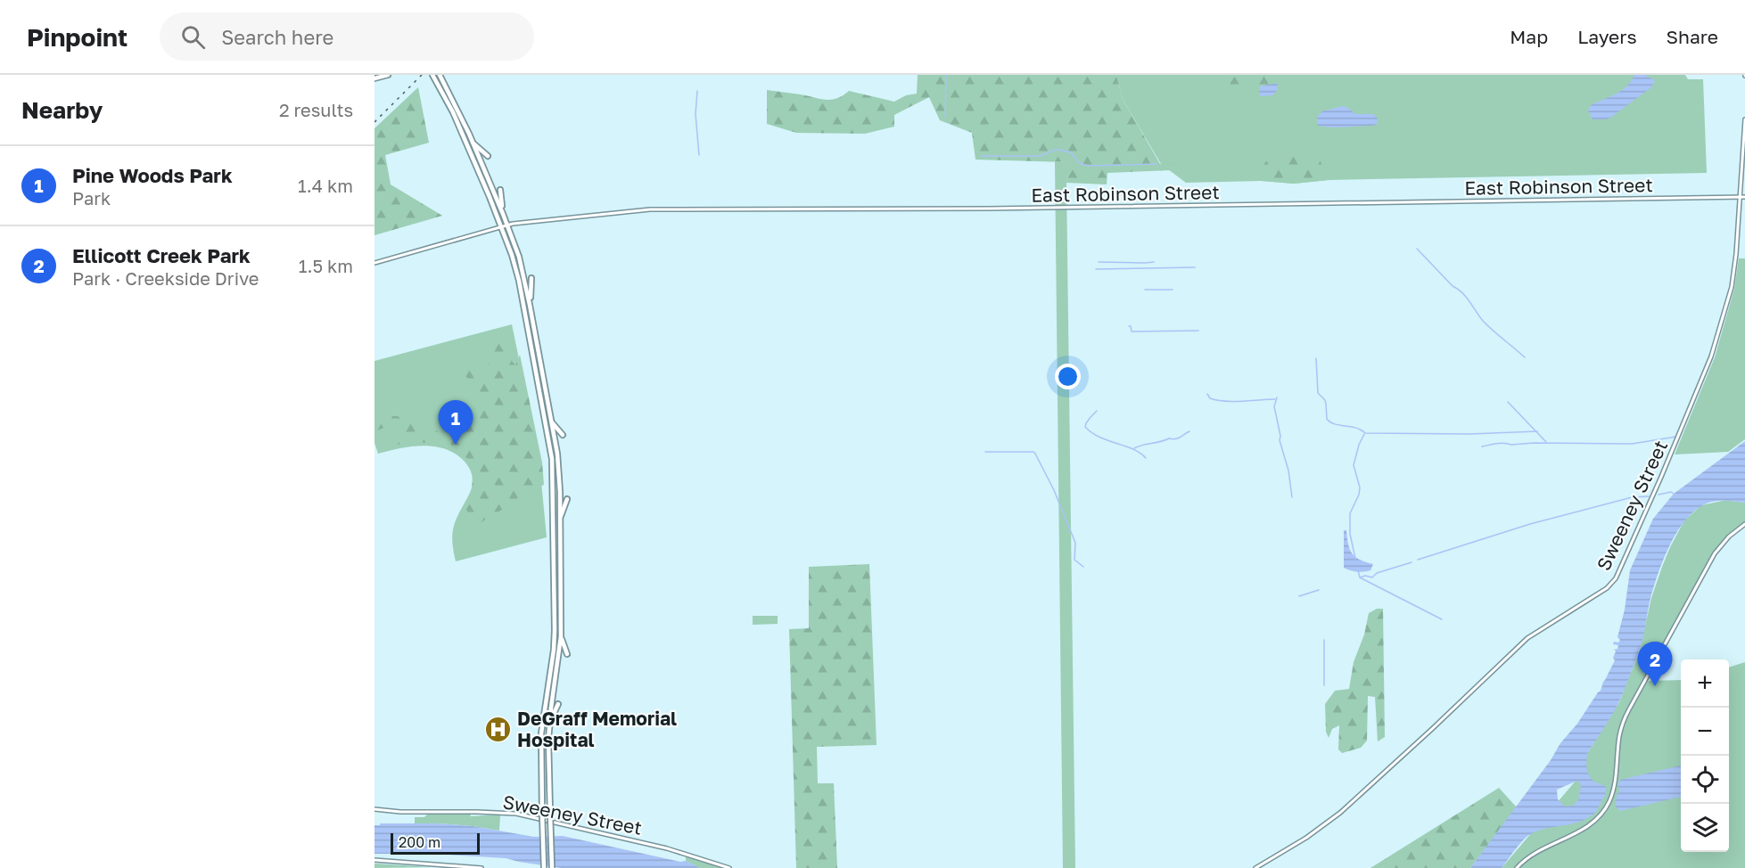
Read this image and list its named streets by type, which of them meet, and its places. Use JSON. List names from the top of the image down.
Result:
{
  "streets": {
    "street": ["East Robinson Street", "Sweeney Street"]
  },
  "crossings": [
    ["East Robinson Street", "Sweeney Street"]
  ],
  "places": {
    "hospital": ["DeGraff Memorial Hospital"]
  },
  "scale_bar": "200 m",
  "page": {
    "header": "Pinpoint",
    "search": "Search here",
    "nav": ["Map", "Layers", "Share"],
    "heading": ["Nearby", "2 results"],
    "list": [
      {
        "mark": "1",
        "name": "Pine Woods Park",
        "note": "Park",
        "value": "1.4 km"
      },
      {
        "mark": "2",
        "name": "Ellicott Creek Park",
        "note": "Park · Creekside Drive",
        "value": "1.5 km"
      }
    ],
    "pins": ["1", "2"],
    "map_buttons": ["+", "−"],
    "scale": "200 m"
  }
}
